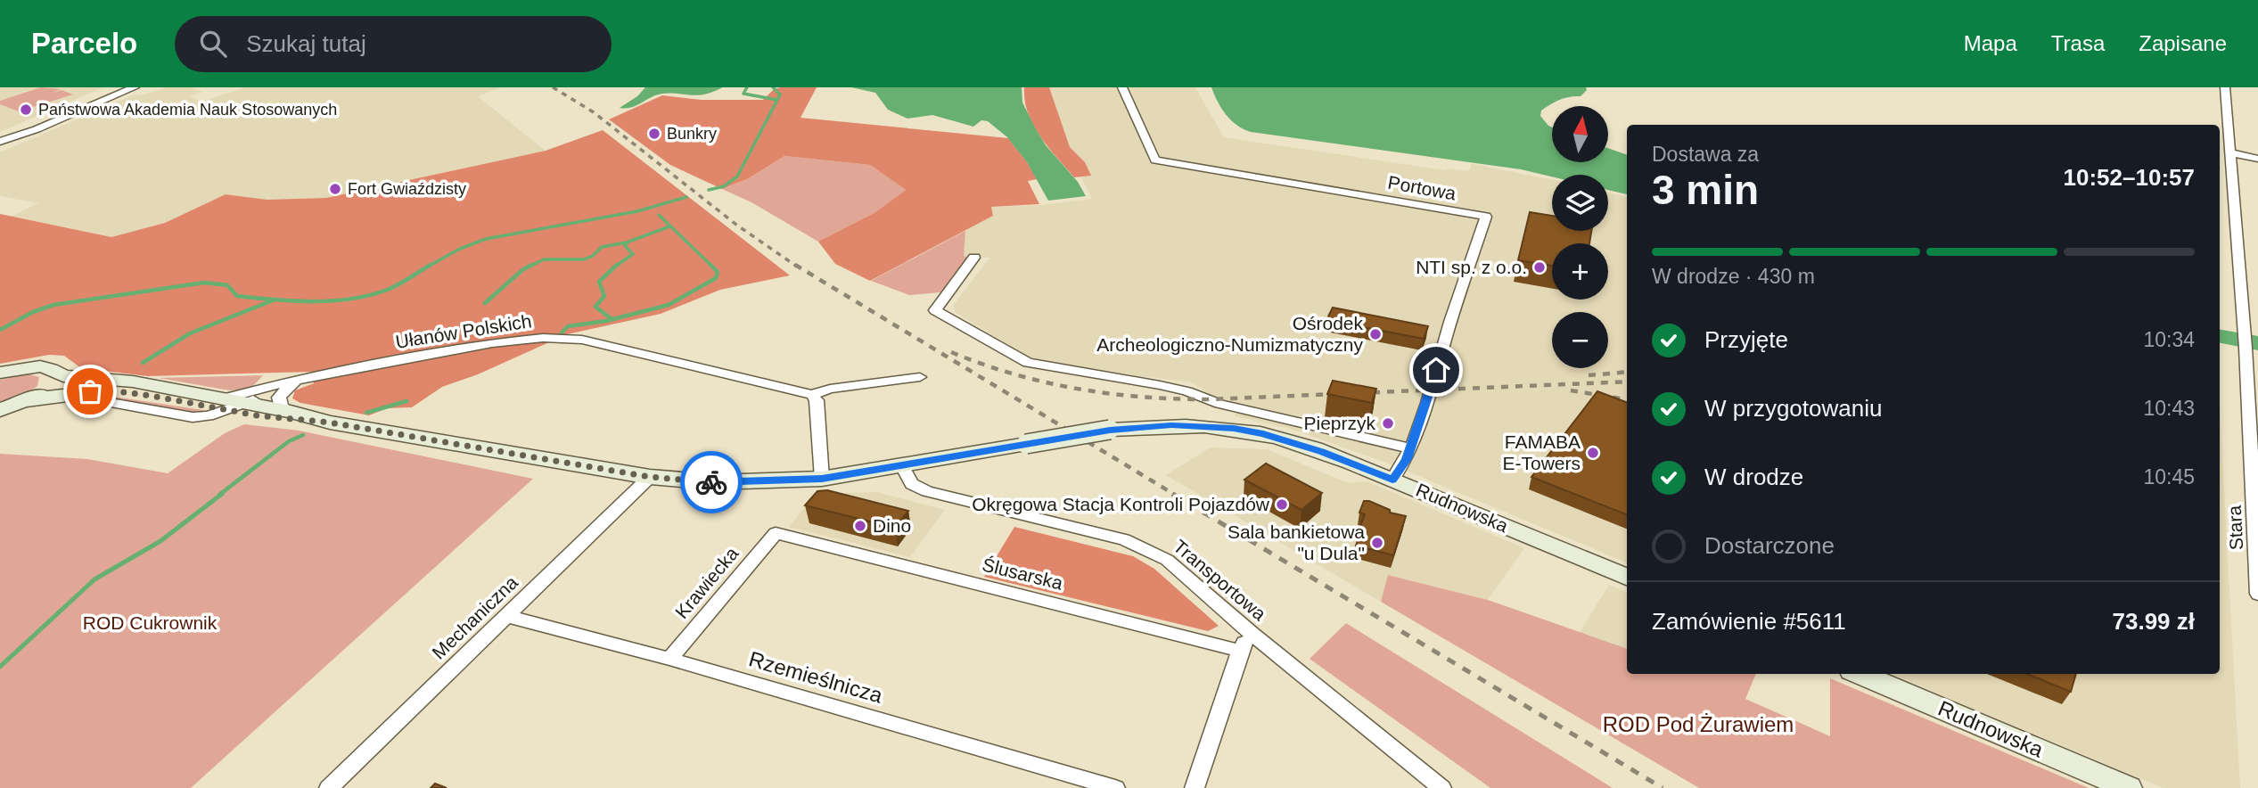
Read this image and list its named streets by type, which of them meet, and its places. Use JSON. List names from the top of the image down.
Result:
{
  "streets": {
    "main road": ["Rudnowska"],
    "street": [
      "Portowa",
      "Ułanów Polskich",
      "Stara",
      "Ślusarska",
      "Transportowa",
      "Krawiecka",
      "Mechaniczna",
      "Rzemieślnicza"
    ]
  },
  "crossings": [
    ["Portowa", "Rudnowska"],
    ["Ułanów Polskich", "Rudnowska"],
    ["Rudnowska", "Transportowa"],
    ["Rudnowska", "Mechaniczna"],
    ["Ślusarska", "Krawiecka"],
    ["Krawiecka", "Rzemieślnicza"],
    ["Mechaniczna", "Rzemieślnicza"]
  ],
  "parks": ["ROD Cukrownik", "ROD Pod Żurawiem"],
  "places": [
    "Państwowa Akademia Nauk Stosowanych",
    "Bunkry",
    "Fort Gwiaździsty",
    "NTI sp. z o.o.",
    "Ośrodek Archeologiczno-Numizmatyczny",
    "Pieprzyk",
    "FAMABA E-Towers",
    "Okręgowa Stacja Kontroli Pojazdów",
    "Dino",
    "Sala bankietowa \"u Dula\""
  ],
  "north": "top",
  "page": {
    "header": "Parcelo",
    "search": "Szukaj tutaj",
    "nav": ["Mapa", "Trasa", "Zapisane"],
    "map_buttons": ["+", "−"],
    "heading": ["3 min", "Dostawa za", "10:52–10:57"],
    "panel": ["Zamówienie #5611", "73.99 zł"],
    "bar": "W drodze · 430 m",
    "list": [
      ["Przyjęte", "10:34"],
      ["W przygotowaniu", "10:43"],
      ["W drodze", "10:45"],
      "Dostarczone"
    ]
  }
}
